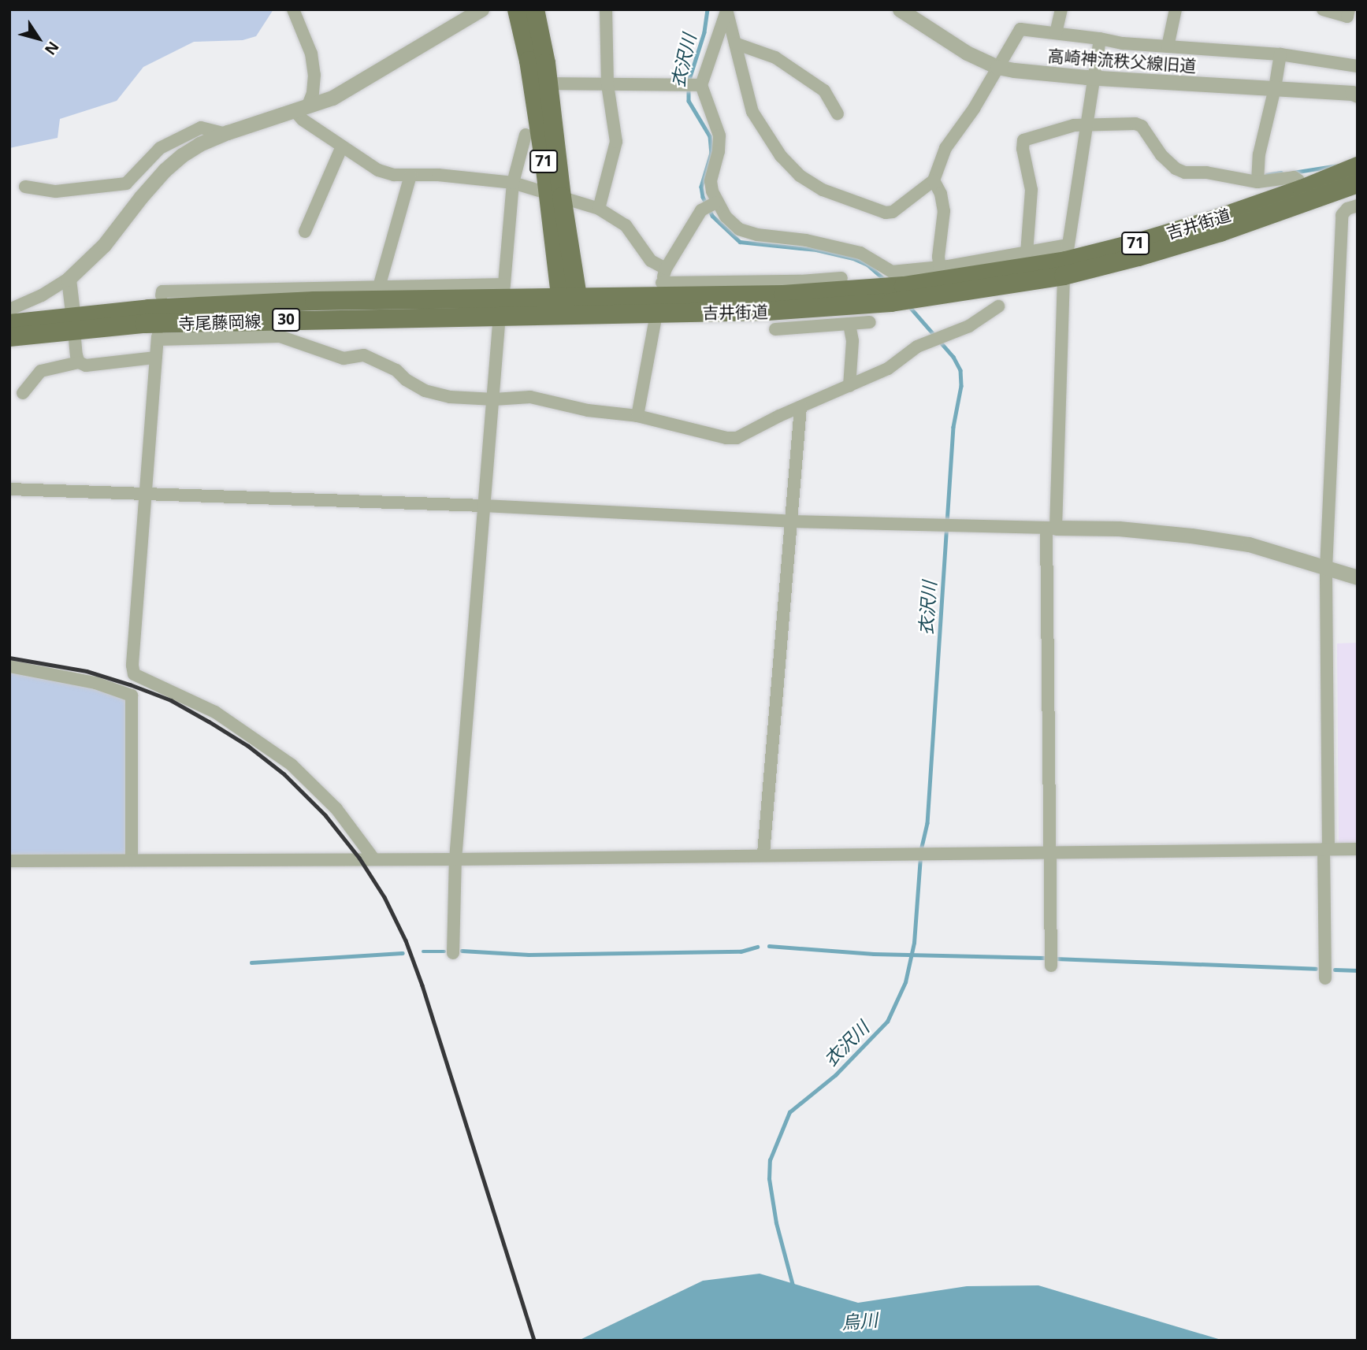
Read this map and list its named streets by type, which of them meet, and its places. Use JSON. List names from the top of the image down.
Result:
{
  "streets": {
    "main road": [
      "71",
      "吉井街道",
      "30",
      "寺尾藤岡線"
    ],
    "street": ["高崎神流秩父線旧道"]
  },
  "crossings": [
    ["71", "吉井街道"],
    ["71", "寺尾藤岡線"],
    ["吉井街道", "寺尾藤岡線"]
  ],
  "water": ["衣沢川", "烏川"],
  "north": "bottom right"
}
